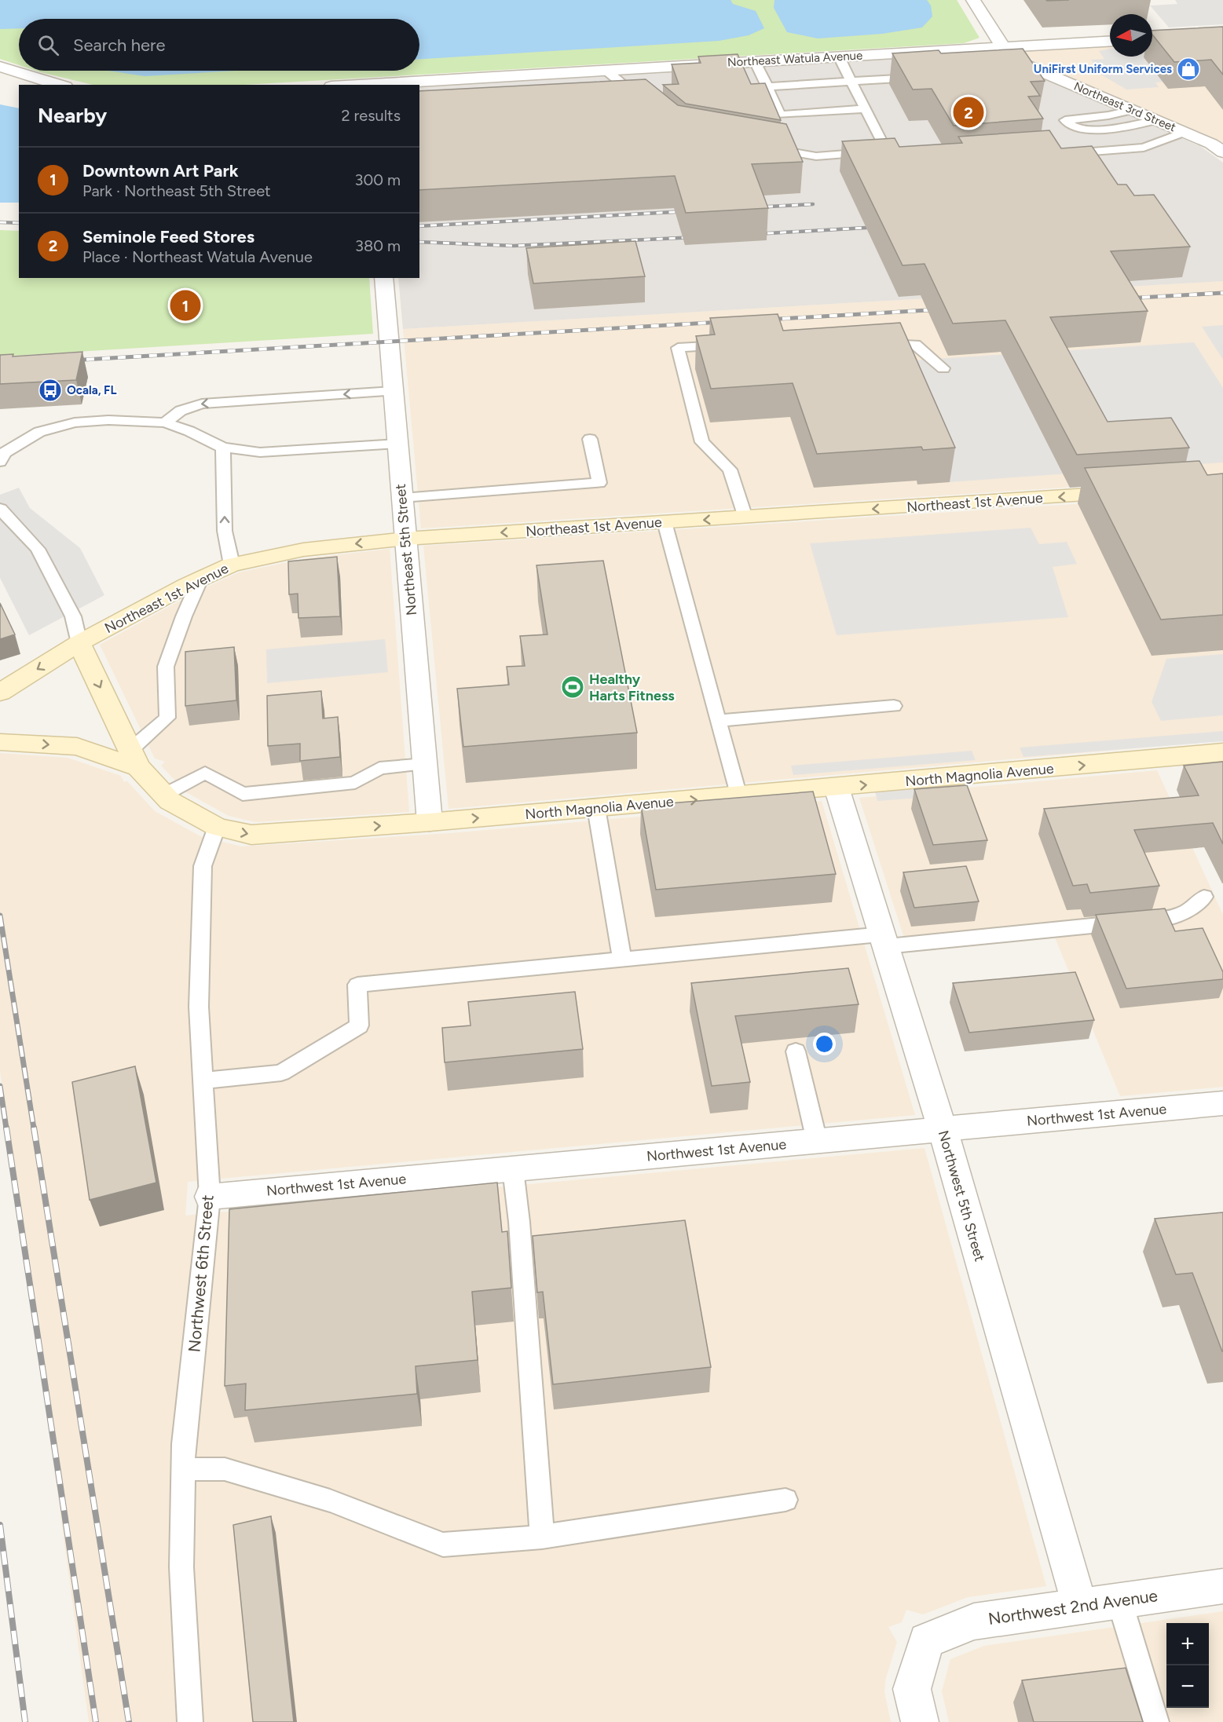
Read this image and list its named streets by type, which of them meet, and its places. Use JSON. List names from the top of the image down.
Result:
{
  "streets": {
    "main road": ["Northeast 1st Avenue", "North Magnolia Avenue"],
    "street": [
      "Northeast Watula Avenue",
      "Northeast 3rd Street",
      "Northeast 5th Street",
      "Northwest 1st Avenue",
      "Northwest 5th Street",
      "Northwest 2nd Avenue"
    ],
    "lane": ["Northwest 6th Street"]
  },
  "crossings": [
    ["Northeast Watula Avenue", "Northeast 3rd Street"],
    ["Northeast 1st Avenue", "Northeast 5th Street"],
    ["Northeast 5th Street", "North Magnolia Avenue"],
    ["North Magnolia Avenue", "Northwest 5th Street"],
    ["North Magnolia Avenue", "Northwest 6th Street"],
    ["Northwest 1st Avenue", "Northwest 5th Street"],
    ["Northwest 1st Avenue", "Northwest 6th Street"],
    ["Northwest 5th Street", "Northwest 2nd Avenue"]
  ],
  "one_way": ["Northeast 1st Avenue", "North Magnolia Avenue"],
  "places": {
    "shop": ["UniFirst Uniform Services"],
    "bus stop": ["Ocala, FL"],
    "sports": ["Healthy Harts Fitness"]
  },
  "north": "left",
  "page": {
    "search": "Search here",
    "heading": ["Nearby", "2 results"],
    "pins": ["2", "1"],
    "list": [
      {
        "mark": "1",
        "name": "Downtown Art Park",
        "note": "Park · Northeast 5th Street",
        "value": "300 m"
      },
      {
        "mark": "2",
        "name": "Seminole Feed Stores",
        "note": "Place · Northeast Watula Avenue",
        "value": "380 m"
      }
    ],
    "map_buttons": ["+", "−"]
  }
}
